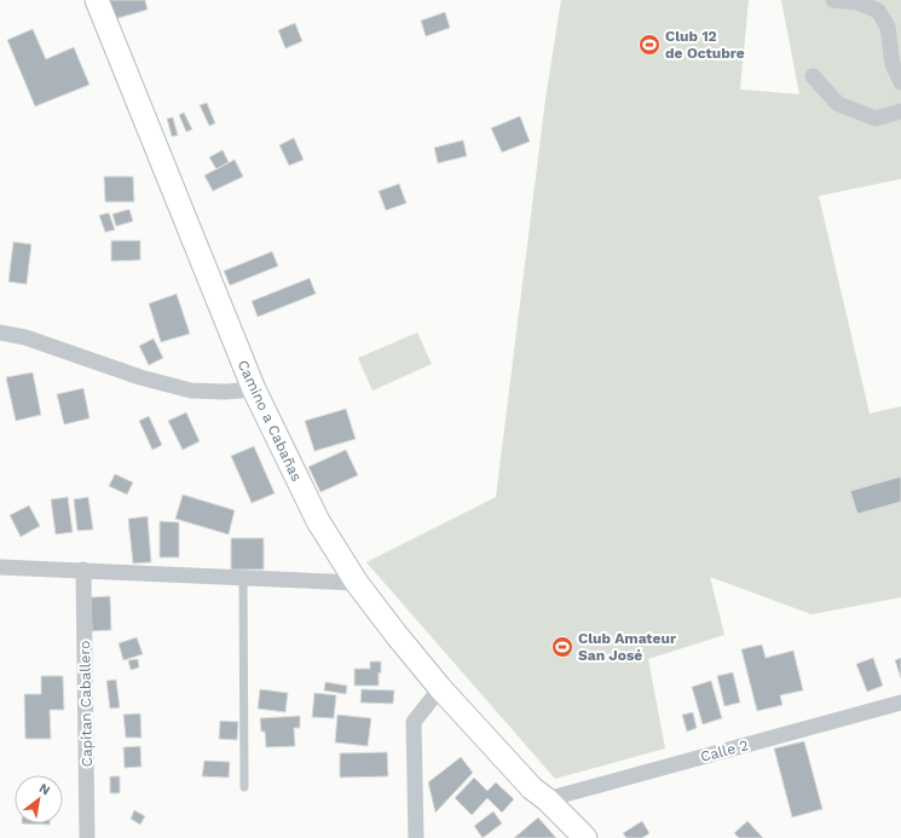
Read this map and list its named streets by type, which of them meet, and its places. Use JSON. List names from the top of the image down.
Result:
{
  "streets": {
    "street": ["Camino a Cabañas", "Capitan Caballero", "Calle 2"]
  },
  "crossings": [
    ["Camino a Cabañas", "Calle 2"]
  ],
  "places": {
    "sports": ["Club 12 de Octubre", "Club Amateur San José"]
  },
  "north": "top right"
}
